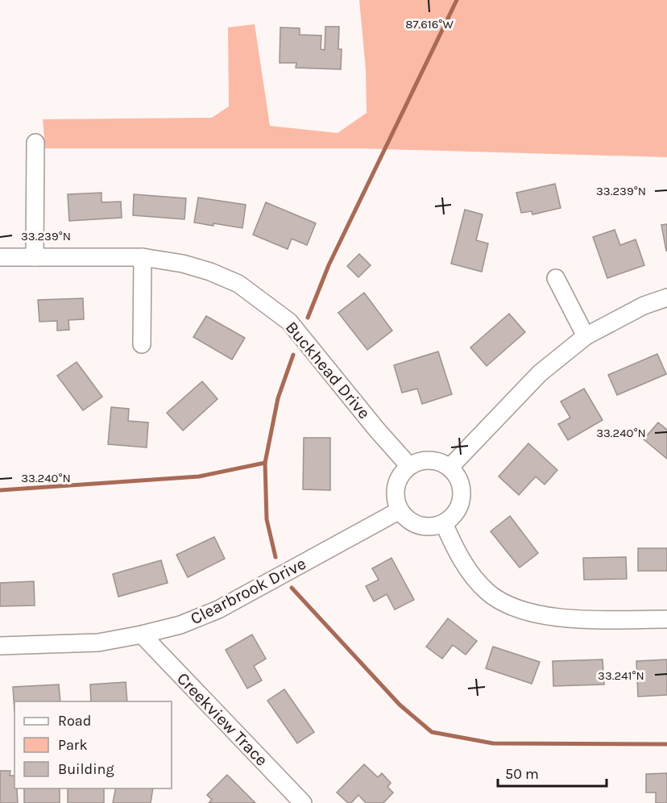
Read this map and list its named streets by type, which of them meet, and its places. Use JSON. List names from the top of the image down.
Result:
{
  "streets": {
    "street": ["Buckhead Drive", "Clearbrook Drive", "Creekview Trace"]
  },
  "crossings": [
    ["Buckhead Drive", "Clearbrook Drive"],
    ["Clearbrook Drive", "Creekview Trace"]
  ],
  "legend": ["Road", "Park", "Building"],
  "scale_bar": "50 m",
  "coordinates": [
    "87.616°W",
    "33.239°N",
    "33.240°N",
    "33.241°N"
  ]
}
